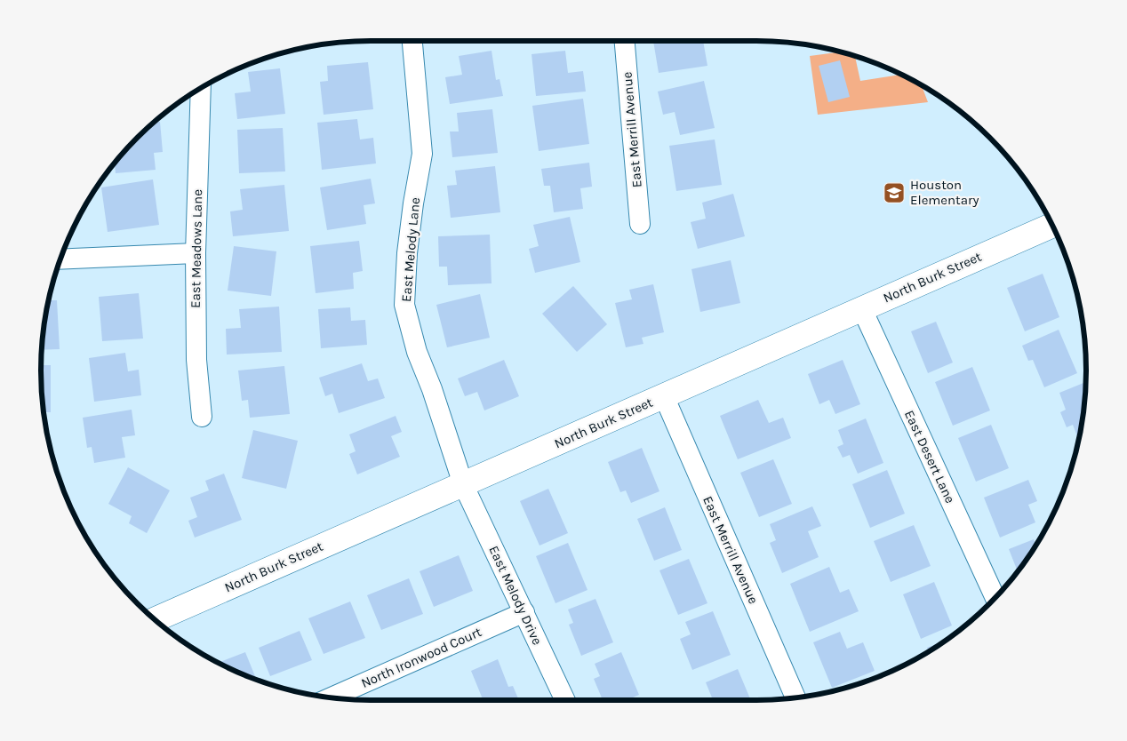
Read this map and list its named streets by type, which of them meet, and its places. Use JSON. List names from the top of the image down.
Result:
{
  "streets": {
    "street": [
      "East Merrill Avenue",
      "East Meadows Lane",
      "East Melody Lane",
      "North Burk Street",
      "East Desert Lane",
      "East Melody Drive",
      "North Ironwood Court"
    ]
  },
  "crossings": [
    ["East Merrill Avenue", "North Burk Street"],
    ["East Melody Lane", "North Burk Street"],
    ["East Melody Lane", "East Melody Drive"],
    ["North Burk Street", "East Desert Lane"],
    ["North Burk Street", "East Melody Drive"],
    ["East Melody Drive", "North Ironwood Court"]
  ],
  "places": {
    "school or university": ["Houston Elementary"]
  }
}
